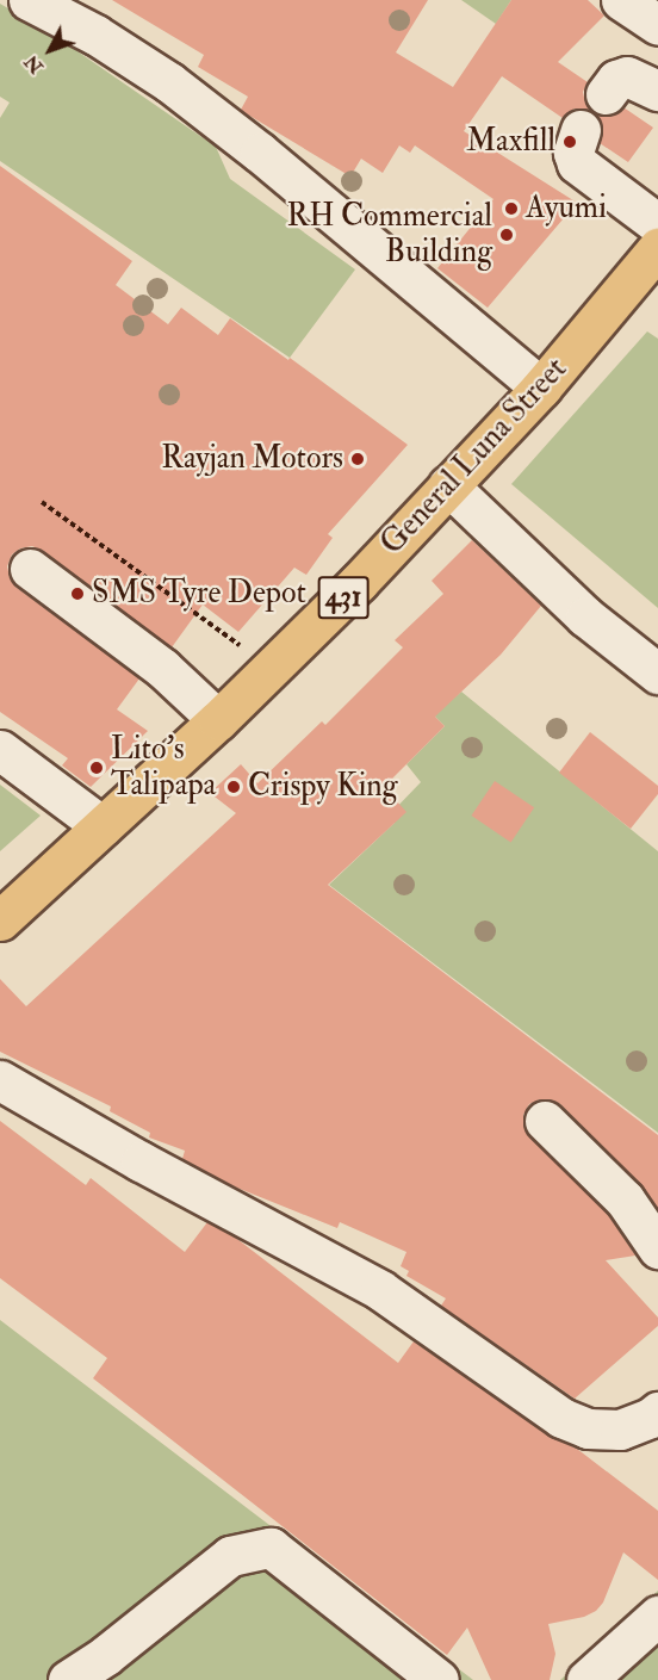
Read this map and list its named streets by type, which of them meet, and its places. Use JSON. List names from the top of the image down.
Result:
{
  "streets": {
    "main road": ["General Luna Street", "431"]
  },
  "places": [
    "Maxfill",
    "Ayumi",
    "RH Commercial Building",
    "Rayjan Motors",
    "SMS Tyre Depot",
    "Lito's Talipapa",
    "Crispy King"
  ],
  "north": "bottom left"
}
